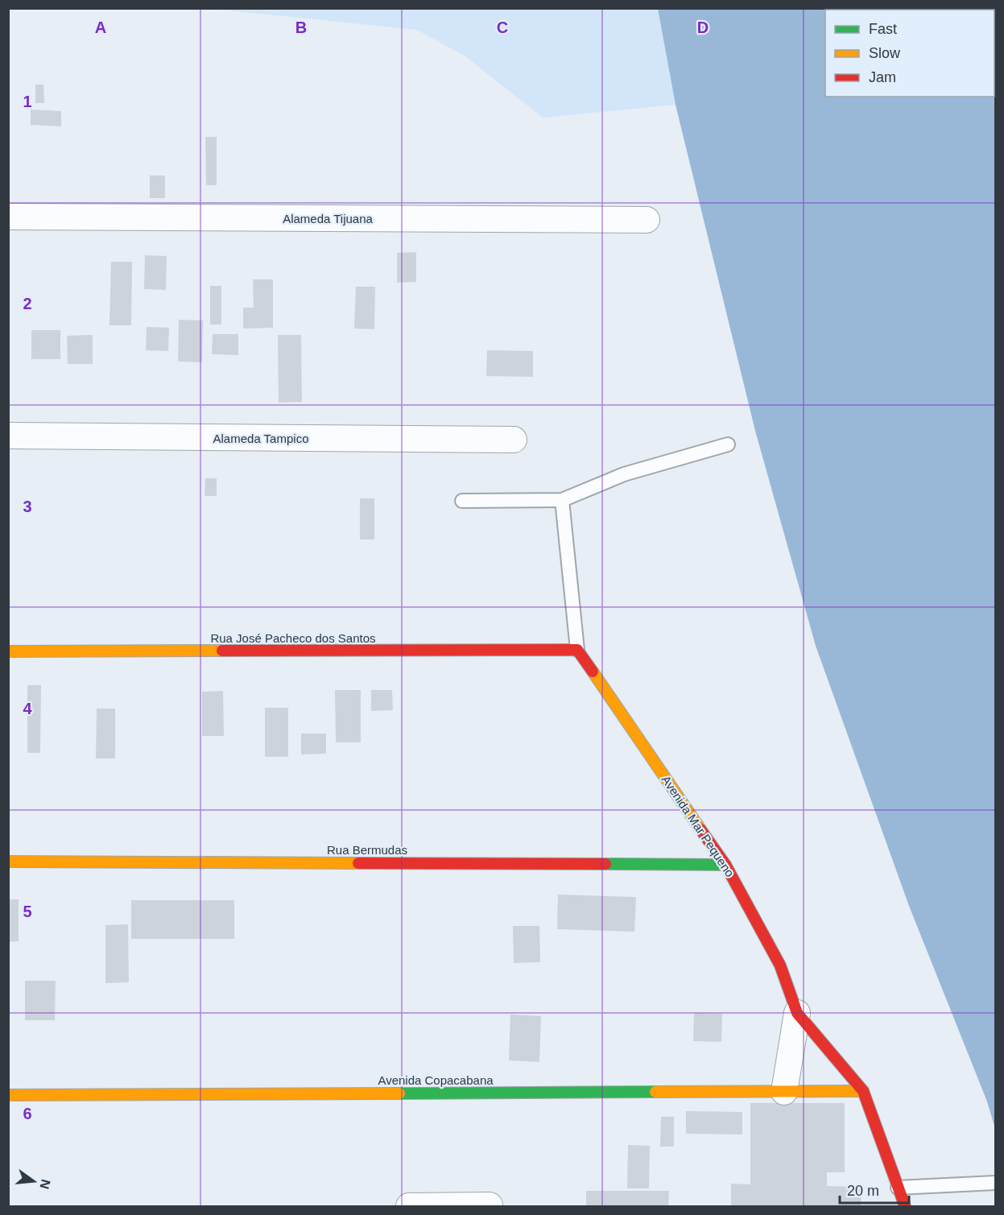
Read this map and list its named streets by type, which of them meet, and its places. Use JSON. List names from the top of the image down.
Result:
{
  "streets": {
    "street": [
      "Alameda Tijuana",
      "Alameda Tampico",
      "Rua José Pacheco dos Santos",
      "Avenida Mar Pequeno",
      "Rua Bermudas",
      "Avenida Copacabana"
    ]
  },
  "crossings": [
    ["Rua José Pacheco dos Santos", "Avenida Mar Pequeno"],
    ["Avenida Mar Pequeno", "Rua Bermudas"],
    ["Avenida Mar Pequeno", "Avenida Copacabana"]
  ],
  "legend": ["Fast", "Slow", "Jam"],
  "scale_bar": "20 m",
  "north": "right",
  "grid": {
    "columns": [
      "A",
      "B",
      "C",
      "D"
    ],
    "rows": [
      "1",
      "2",
      "3",
      "4",
      "5",
      "6"
    ]
  }
}
